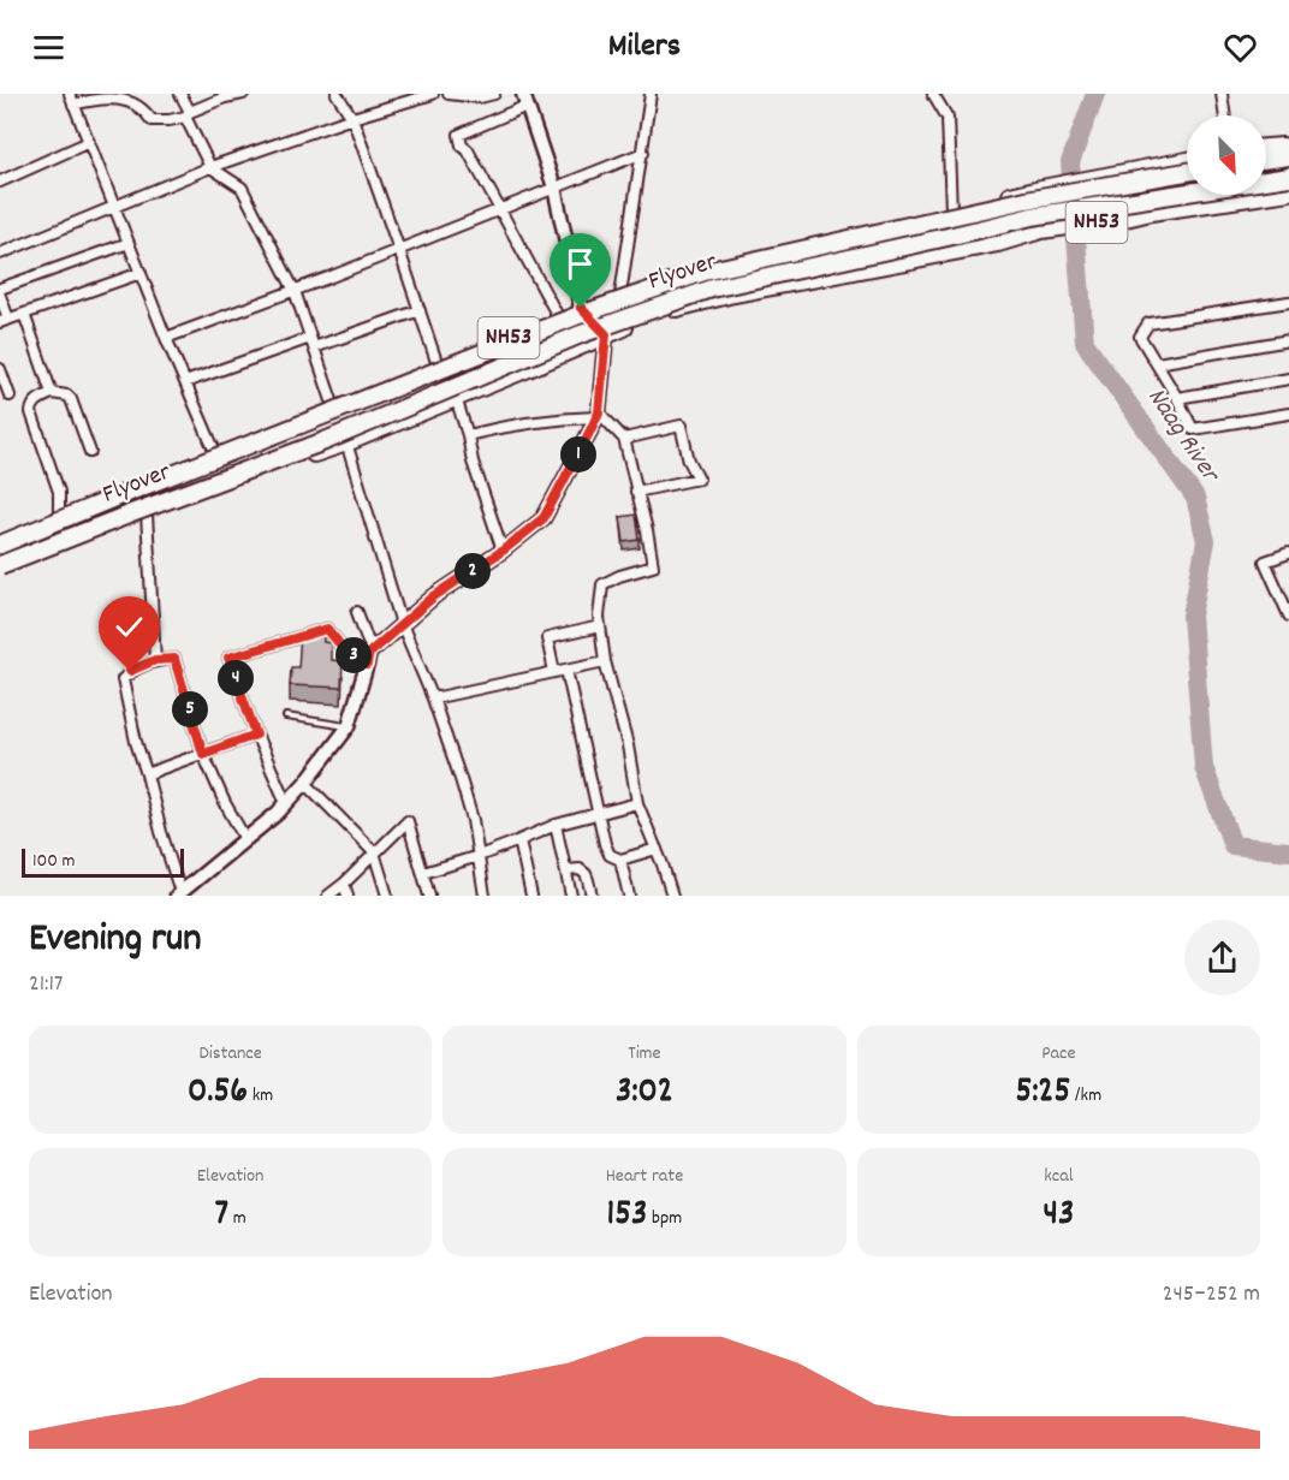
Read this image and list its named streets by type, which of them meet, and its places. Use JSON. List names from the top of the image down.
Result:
{
  "streets": {
    "highway": ["NH53", "Flyover"]
  },
  "crossings": [
    ["NH53", "Flyover"]
  ],
  "water": ["Naag River"],
  "scale_bar": "100 m",
  "north": "bottom right",
  "page": {
    "header": "Milers",
    "pins": [
      "1",
      "2",
      "3",
      "4",
      "5"
    ],
    "scale": "100 m",
    "heading": ["Evening run", "21:17"],
    "stats": [
      ["Distance", "0.56 km"],
      ["Time", "3:02"],
      ["Pace", "5:25 /km"],
      ["Elevation", "7 m"],
      ["Heart rate", "153 bpm"],
      ["kcal", "43"]
    ],
    "chart": ["Elevation", "245–252 m"]
  }
}
